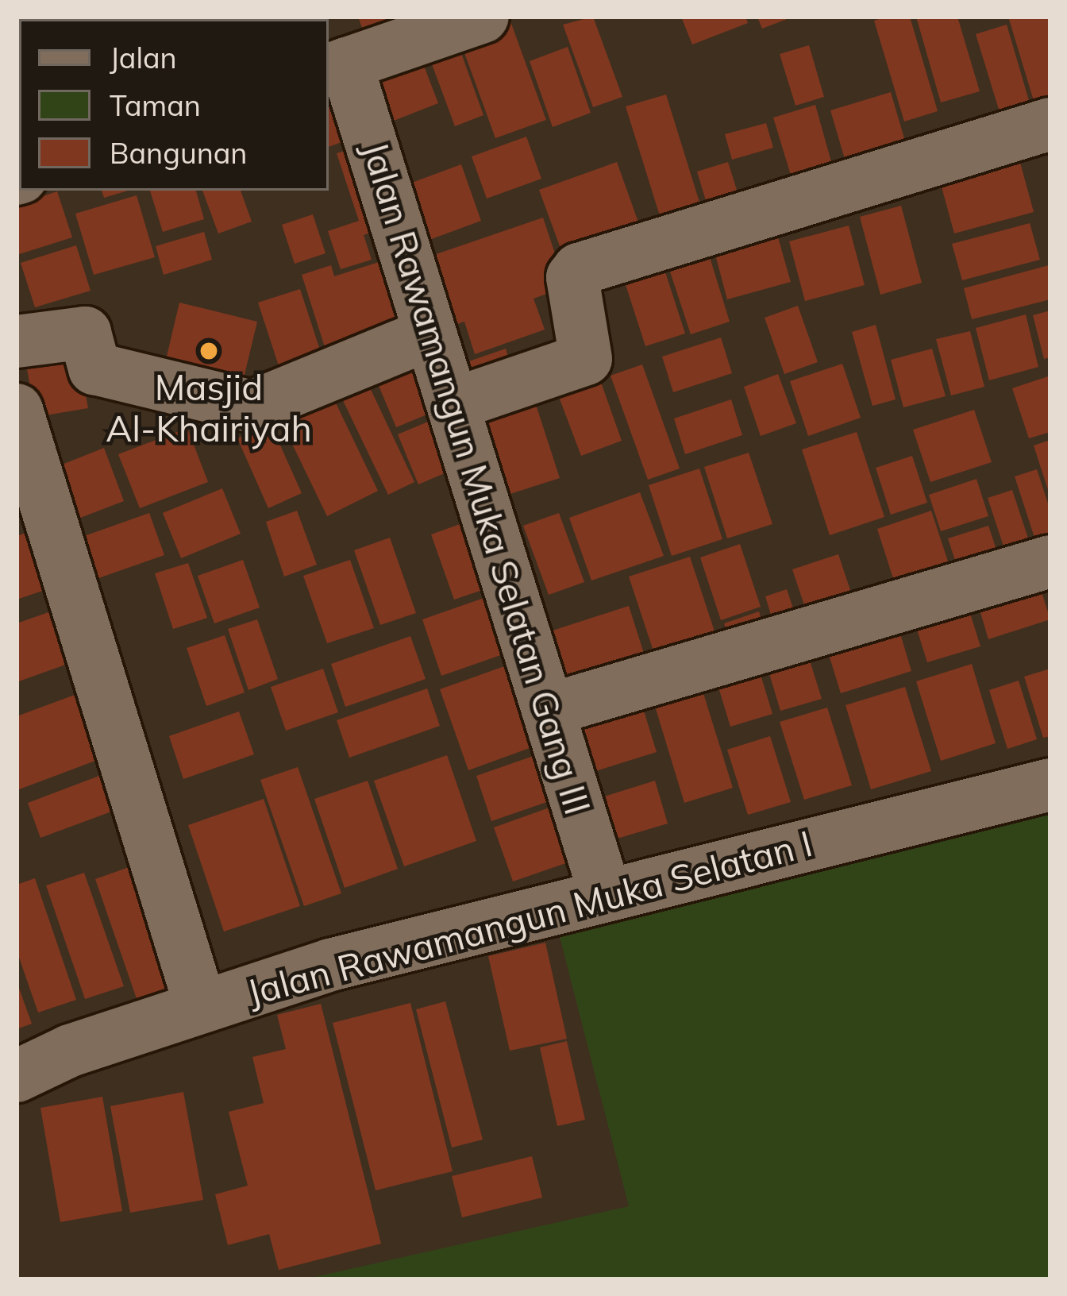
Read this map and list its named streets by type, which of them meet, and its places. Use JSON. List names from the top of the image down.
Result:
{
  "streets": {
    "street": ["Jalan Rawamangun Muka Selatan Gang III", "Jalan Rawamangun Muka Selatan I"]
  },
  "crossings": [
    ["Jalan Rawamangun Muka Selatan Gang III", "Jalan Rawamangun Muka Selatan I"]
  ],
  "places": ["Masjid Al-Khairiyah"],
  "legend": ["Jalan", "Taman", "Bangunan"]
}
